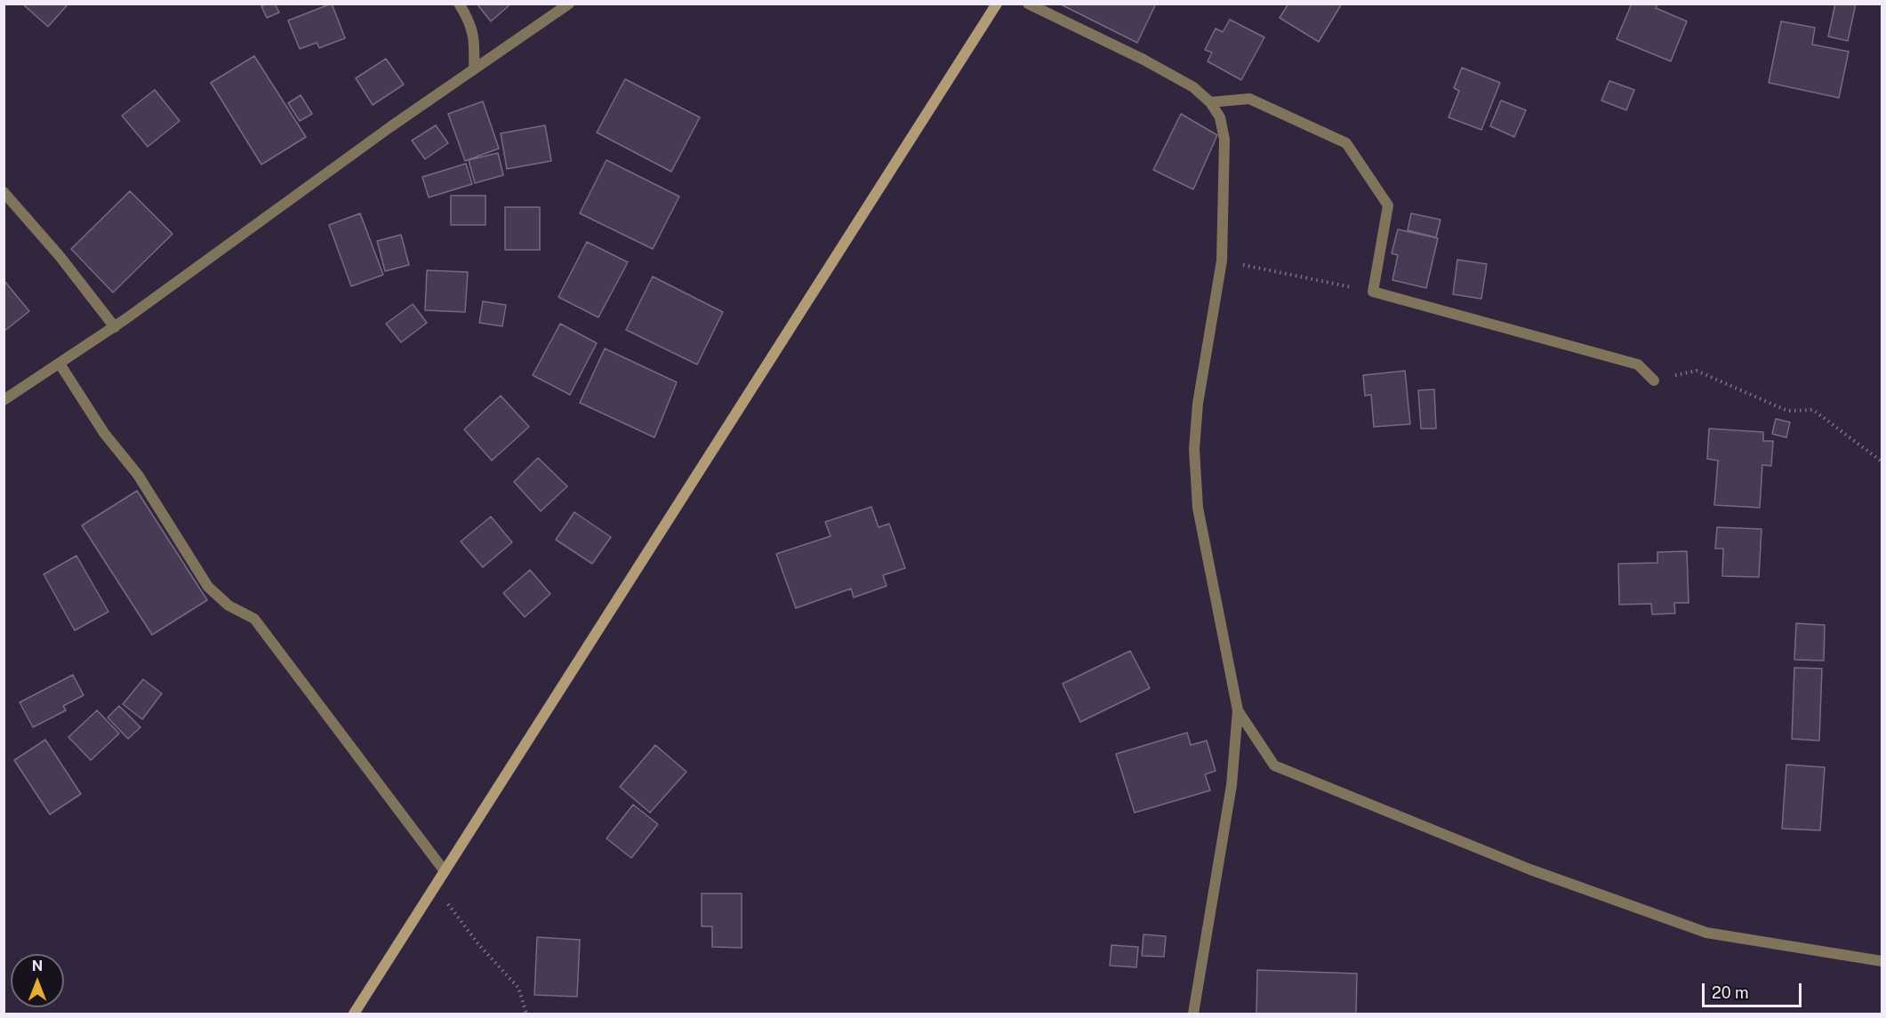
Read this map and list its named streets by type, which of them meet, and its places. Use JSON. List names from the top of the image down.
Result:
{
  "scale_bar": "20 m",
  "north": "top"
}
